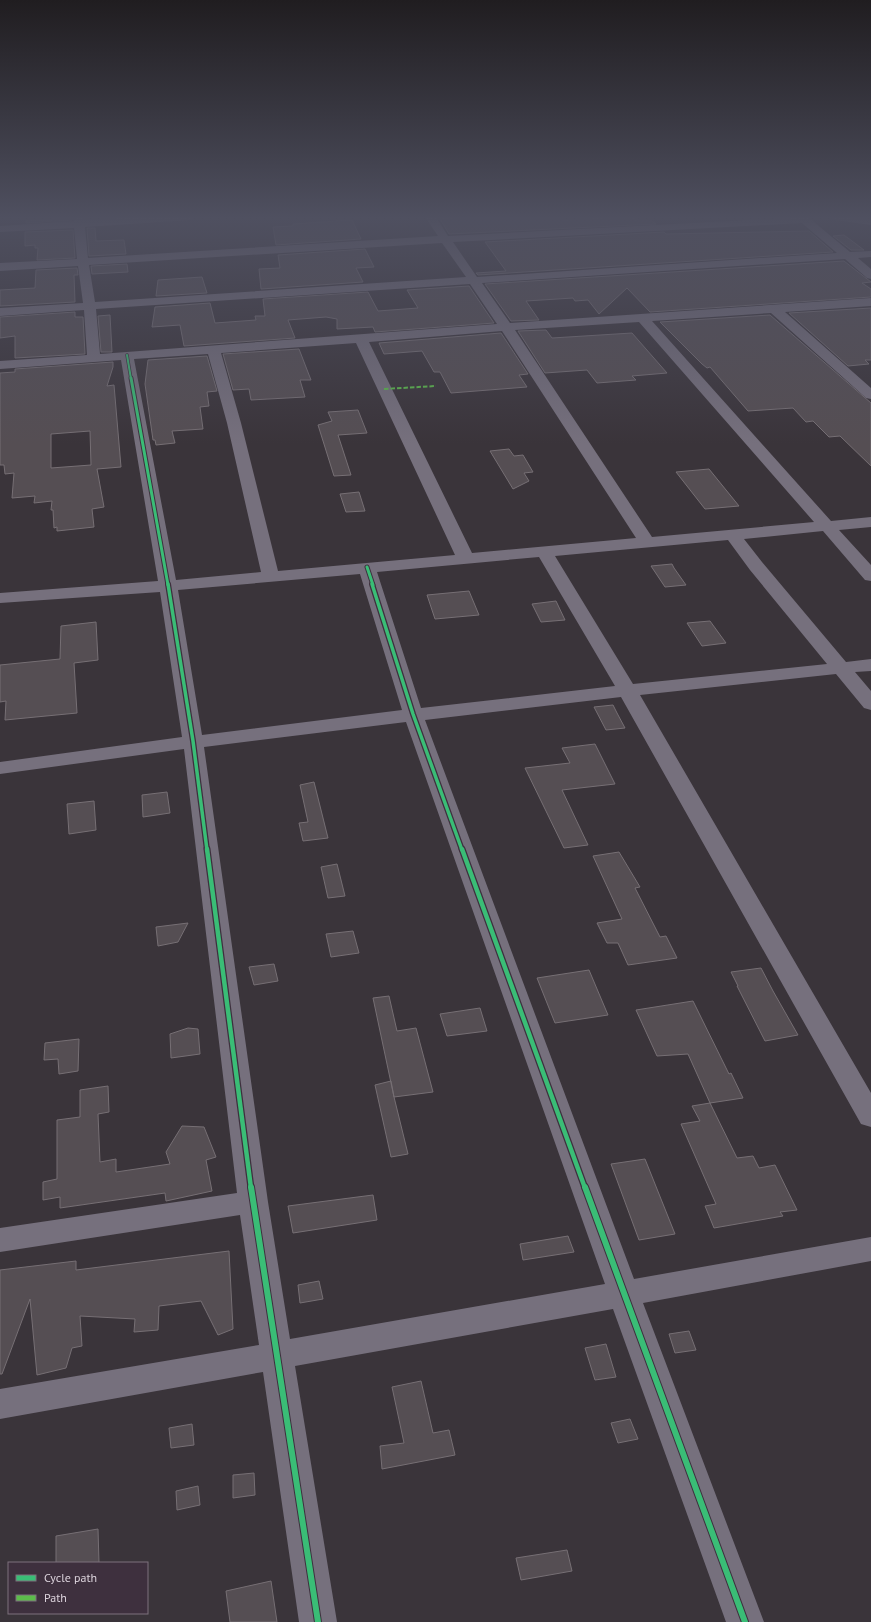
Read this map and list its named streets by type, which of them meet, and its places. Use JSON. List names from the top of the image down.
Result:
{
  "legend": ["Cycle path", "Path"]
}
